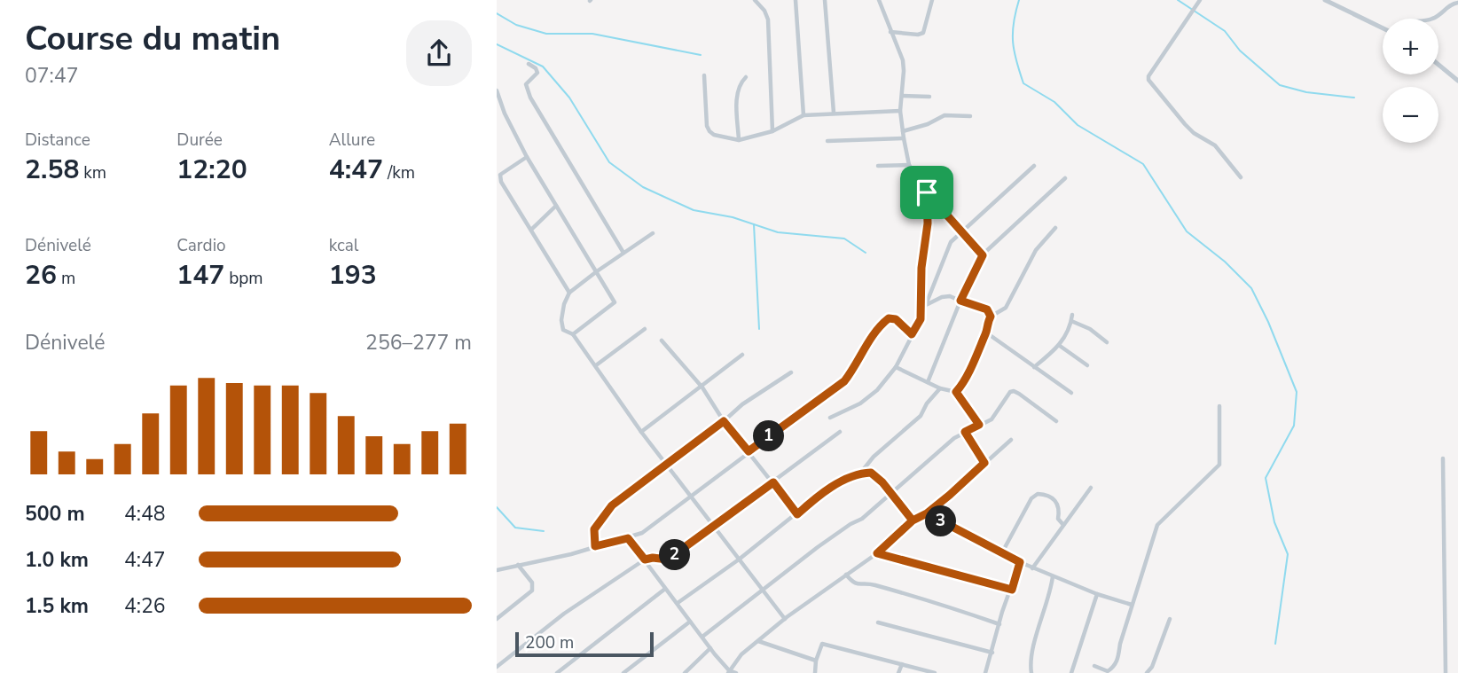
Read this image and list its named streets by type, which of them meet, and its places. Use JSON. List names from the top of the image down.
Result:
{
  "scale_bar": "200 m",
  "page": {
    "heading": ["Course du matin", "07:47"],
    "map_buttons": ["+", "−"],
    "stats": [
      ["Distance", "2.58 km"],
      ["Durée", "12:20"],
      ["Allure", "4:47 /km"],
      ["Dénivelé", "26 m"],
      ["Cardio", "147 bpm"],
      ["kcal", "193"]
    ],
    "chart": ["Dénivelé", "256–277 m"],
    "pins": ["1", "3", "2"],
    "list": [
      {
        "name": "500 m",
        "note": "4:48"
      },
      {
        "name": "1.0 km",
        "note": "4:47"
      },
      {
        "name": "1.5 km",
        "note": "4:26"
      }
    ],
    "scale": "200 m"
  }
}
